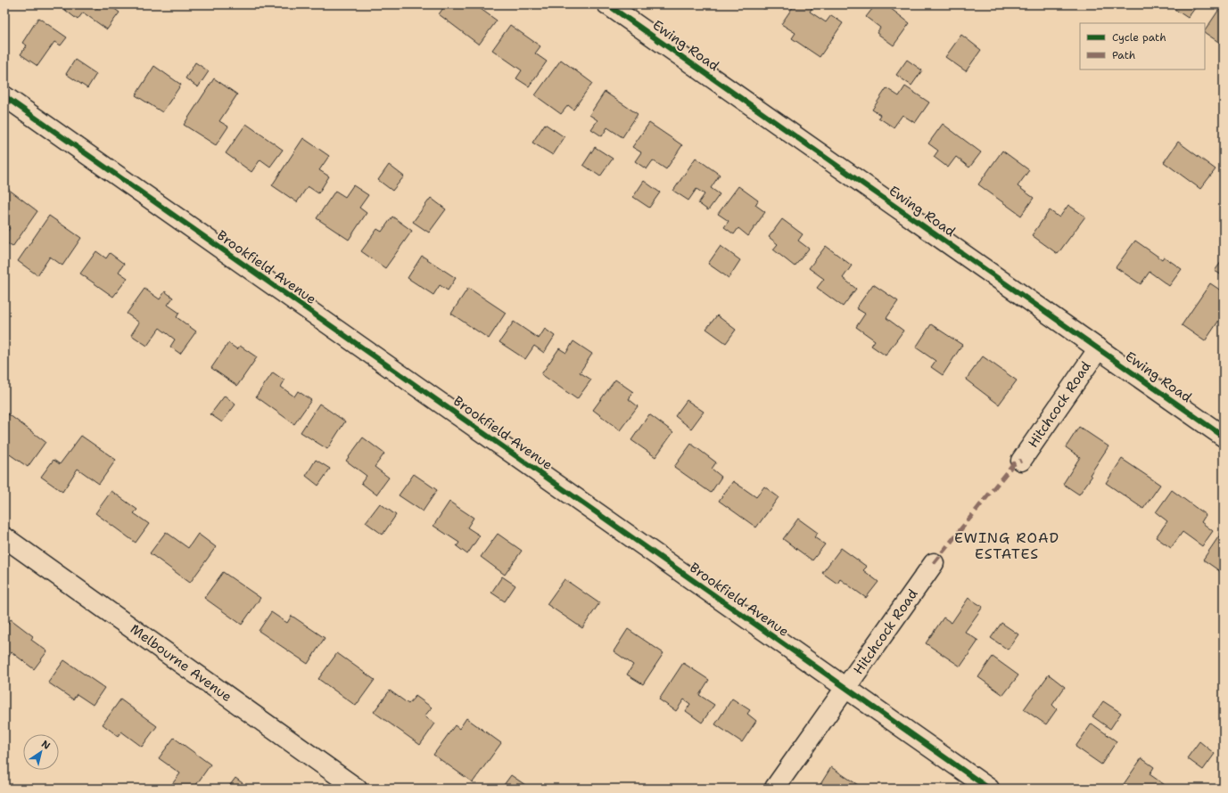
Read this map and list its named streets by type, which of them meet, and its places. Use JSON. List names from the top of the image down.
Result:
{
  "streets": {
    "street": [
      "Ewing Road",
      "Brookfield Avenue",
      "Hitchcock Road",
      "Melbourne Avenue"
    ]
  },
  "crossings": [
    ["Ewing Road", "Hitchcock Road"],
    ["Brookfield Avenue", "Hitchcock Road"]
  ],
  "districts": ["EWING ROAD ESTATES"],
  "legend": ["Cycle path", "Path"],
  "north": "top right"
}
